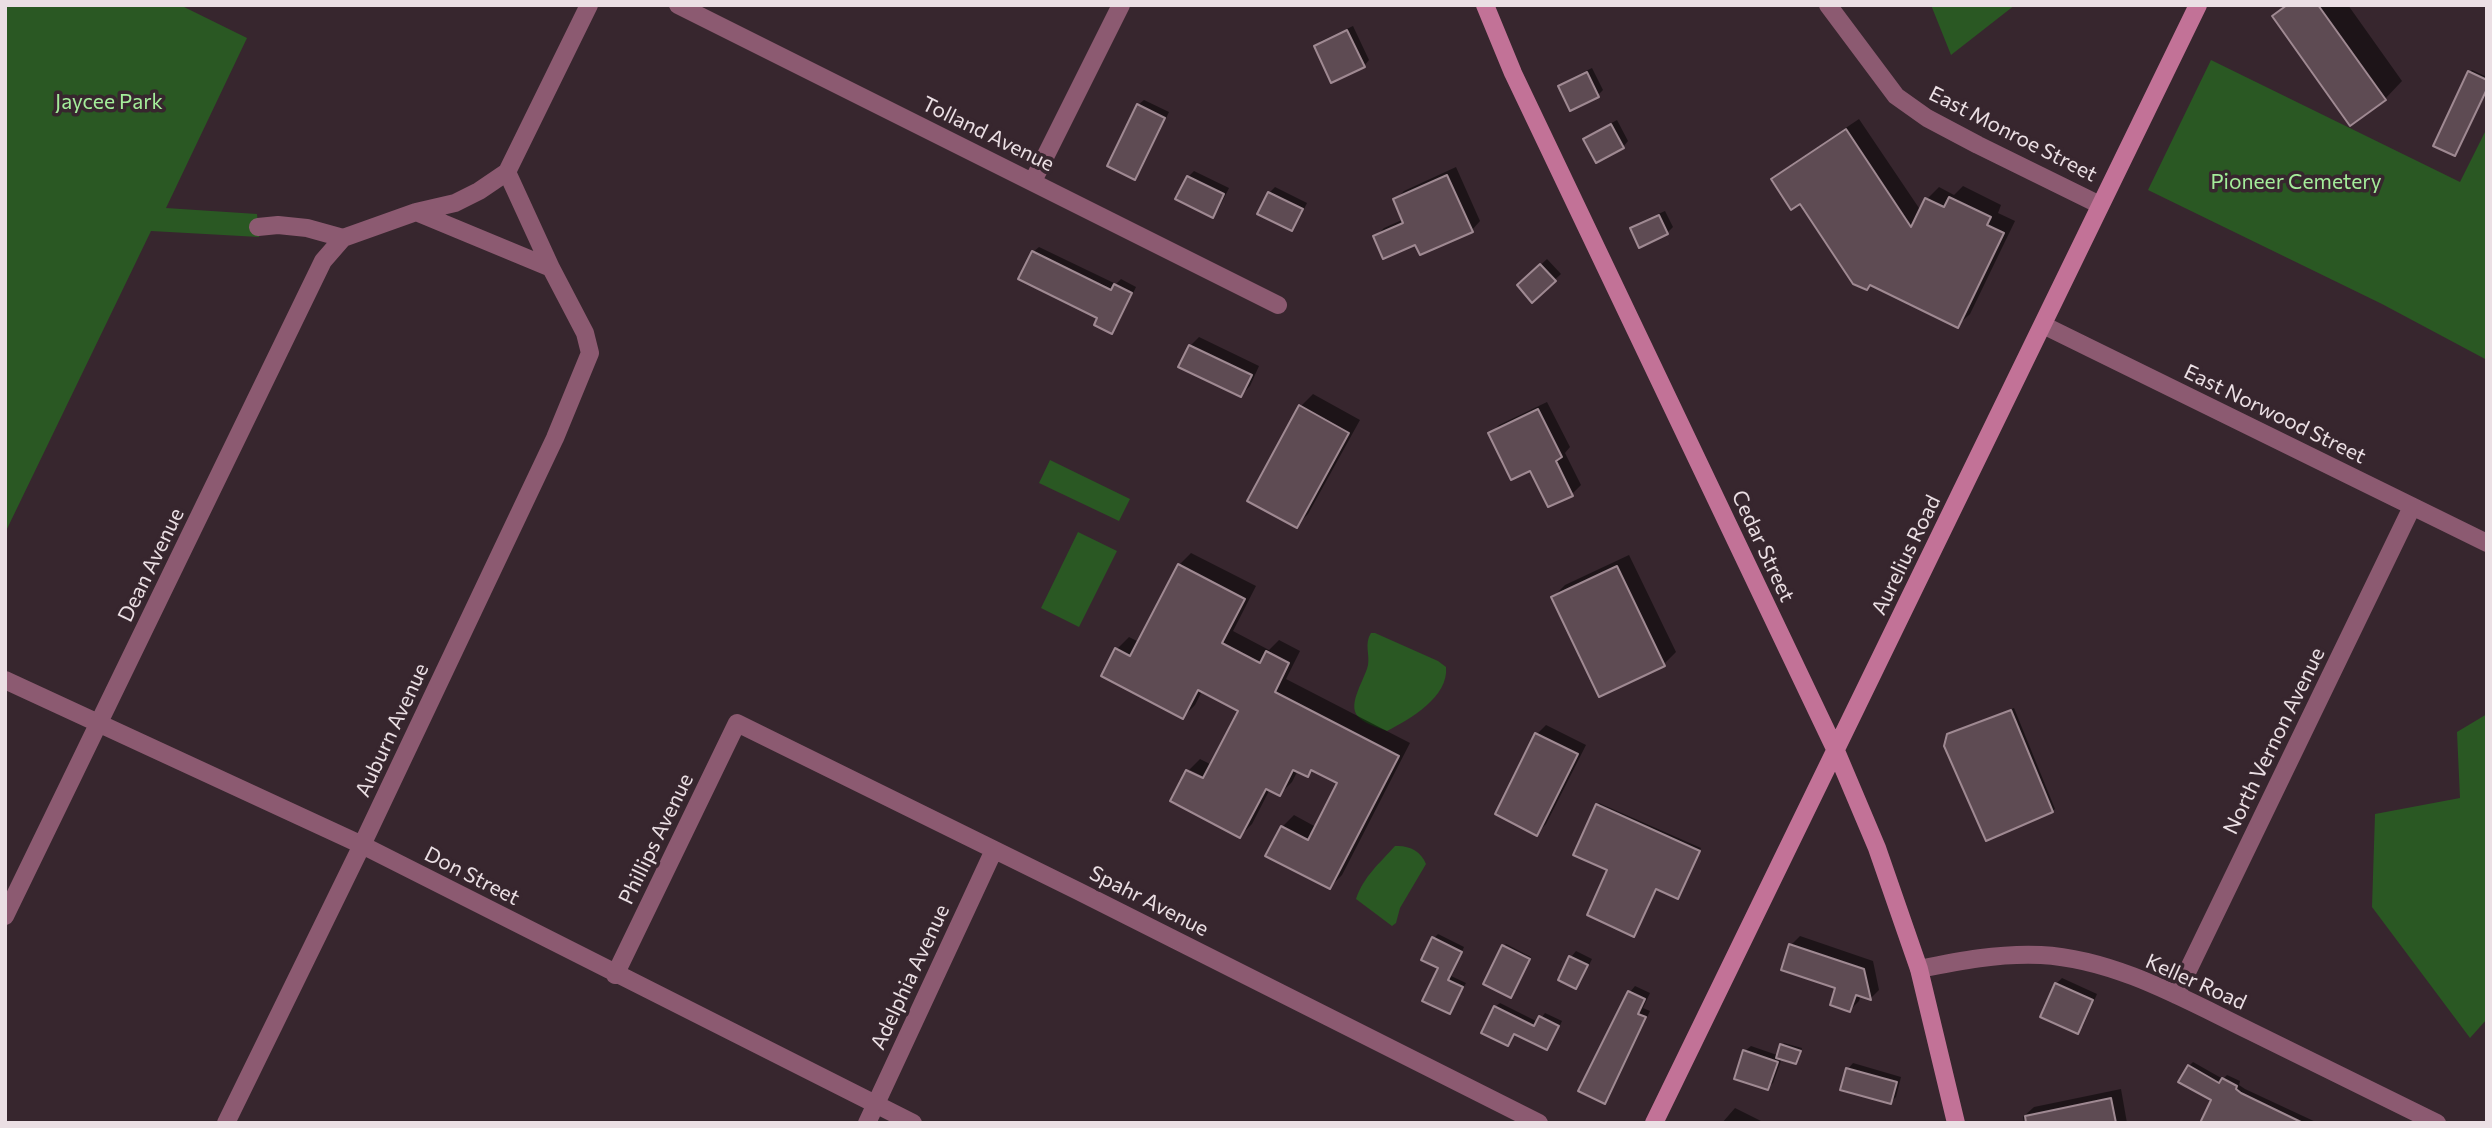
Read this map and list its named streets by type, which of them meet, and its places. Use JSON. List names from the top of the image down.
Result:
{
  "streets": {
    "street": [
      "Tolland Avenue",
      "East Monroe Street",
      "East Norwood Street",
      "Cedar Street",
      "Aurelius Road",
      "Dean Avenue",
      "Auburn Avenue",
      "North Vernon Avenue",
      "Phillips Avenue",
      "Don Street",
      "Spahr Avenue",
      "Adelphia Avenue",
      "Keller Road"
    ]
  },
  "crossings": [
    ["East Monroe Street", "Aurelius Road"],
    ["East Norwood Street", "Aurelius Road"],
    ["East Norwood Street", "North Vernon Avenue"],
    ["Cedar Street", "Aurelius Road"],
    ["Cedar Street", "Keller Road"],
    ["Dean Avenue", "Don Street"],
    ["Auburn Avenue", "Don Street"],
    ["North Vernon Avenue", "Keller Road"],
    ["Phillips Avenue", "Don Street"],
    ["Phillips Avenue", "Spahr Avenue"],
    ["Don Street", "Adelphia Avenue"],
    ["Spahr Avenue", "Adelphia Avenue"]
  ],
  "parks": ["Jaycee Park", "Pioneer Cemetery"]
}
